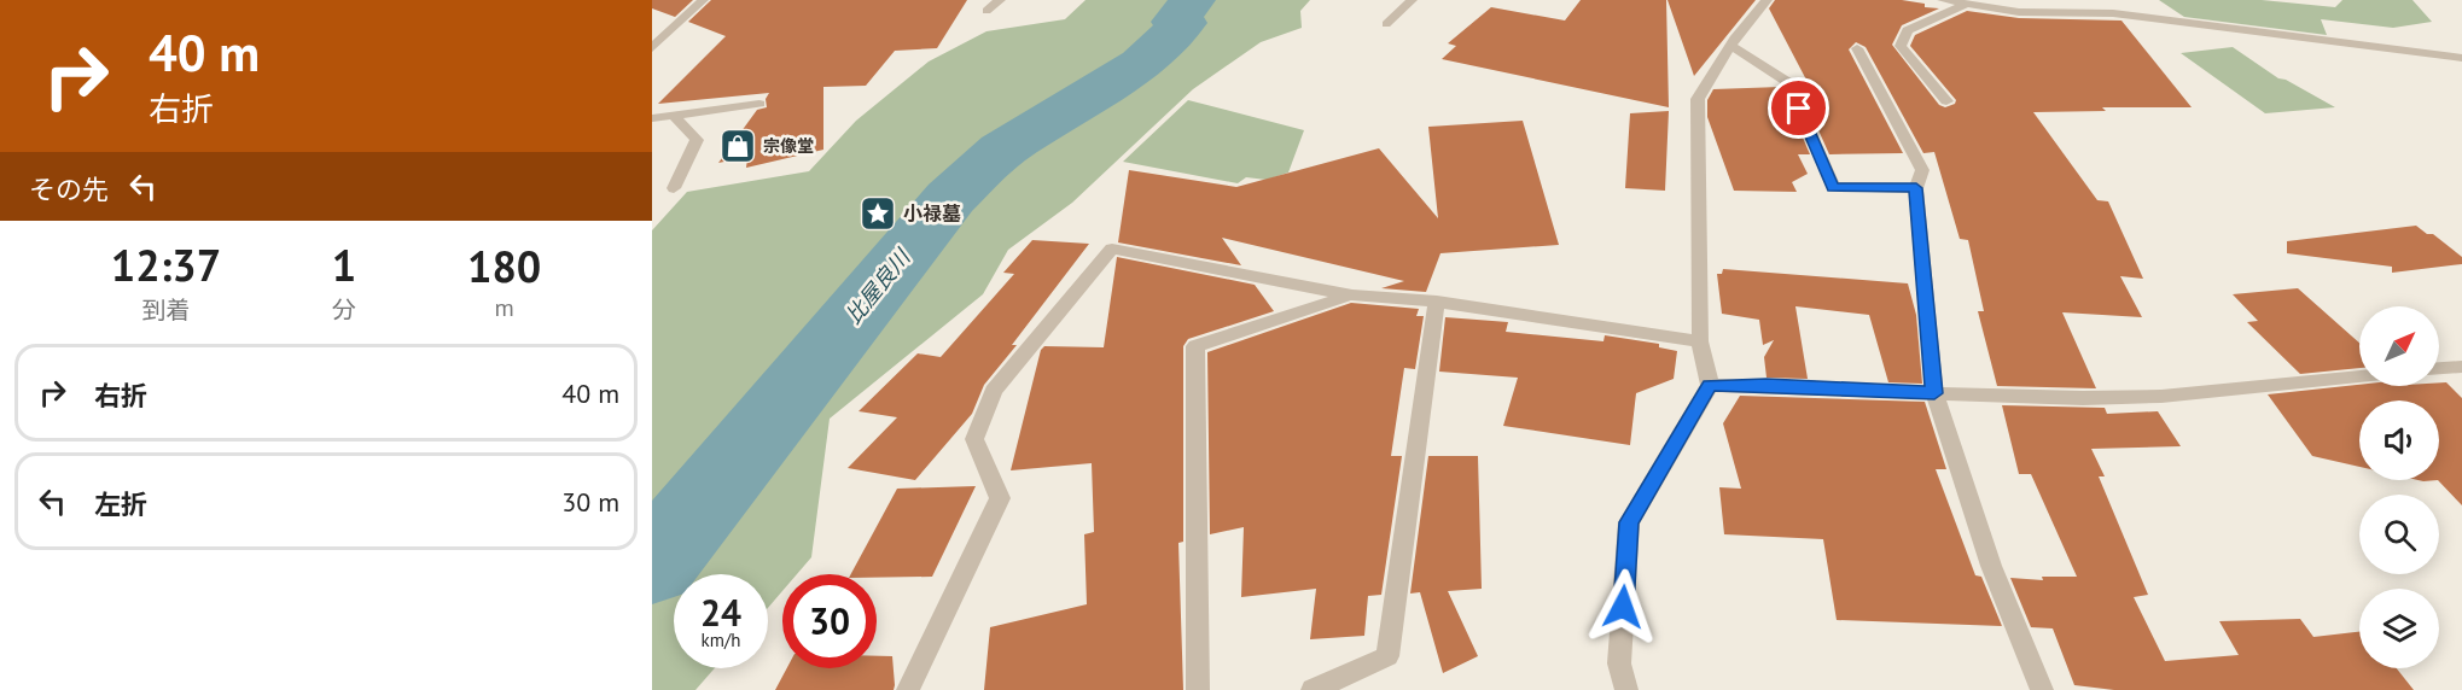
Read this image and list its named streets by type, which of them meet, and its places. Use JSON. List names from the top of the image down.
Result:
{
  "water": ["比屋良川"],
  "places": {
    "shop": ["宗像堂"],
    "place": ["小禄墓"]
  },
  "north": "top right",
  "page": {
    "turn": ["40 m", "右折"],
    "then": "その先",
    "eta": [
      "12:37",
      "到着",
      "1",
      "分",
      "180",
      "m"
    ],
    "list": [
      {
        "name": "右折",
        "value": "40 m"
      },
      {
        "name": "左折",
        "value": "30 m"
      }
    ],
    "speed": "24 km/h",
    "limit": "30"
  }
}
